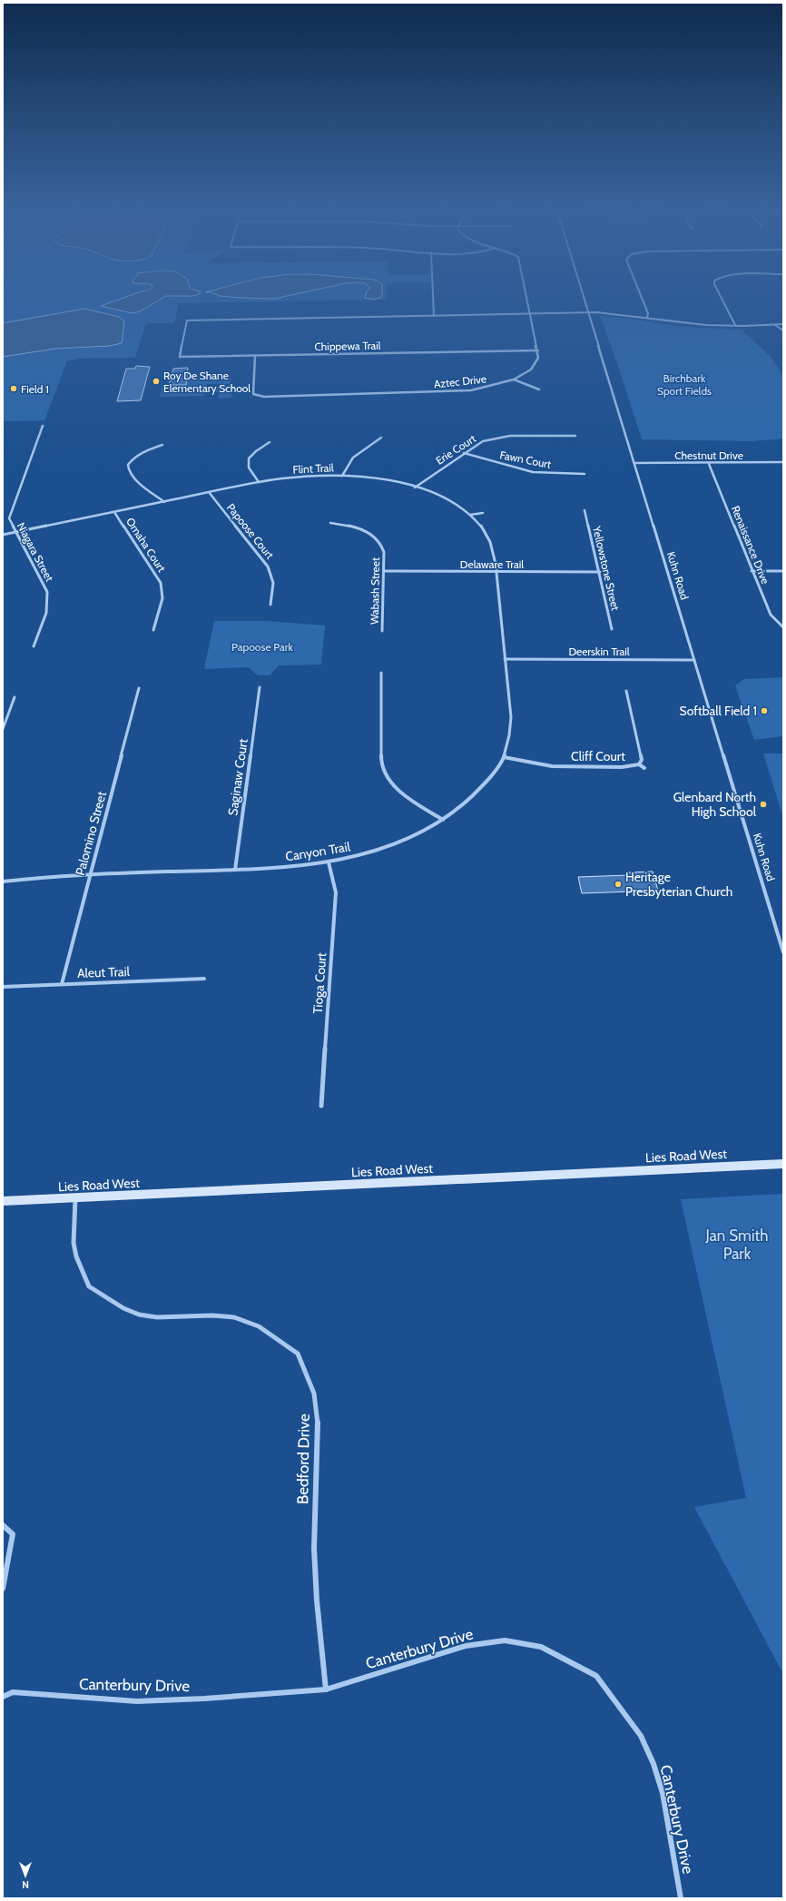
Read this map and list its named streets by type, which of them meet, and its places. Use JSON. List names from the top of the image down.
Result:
{
  "streets": {
    "street": [
      "Chippewa Trail",
      "Aztec Drive",
      "Erie Court",
      "Chestnut Drive",
      "Fawn Court",
      "Flint Trail",
      "Papoose Court",
      "Omaha Court",
      "Renaissance Drive",
      "Niagara Street",
      "Delaware Trail",
      "Yellowstone Street",
      "Kuhn Road",
      "Wabash Street",
      "Deerskin Trail",
      "Cliff Court",
      "Saginaw Court",
      "Palomino Street",
      "Canyon Trail",
      "Aleut Trail",
      "Tioga Court",
      "Lies Road West",
      "Bedford Drive",
      "Canterbury Drive"
    ]
  },
  "crossings": [
    ["Chippewa Trail", "Aztec Drive"],
    ["Erie Court", "Fawn Court"],
    ["Erie Court", "Flint Trail"],
    ["Chestnut Drive", "Renaissance Drive"],
    ["Chestnut Drive", "Kuhn Road"],
    ["Flint Trail", "Papoose Court"],
    ["Flint Trail", "Omaha Court"],
    ["Flint Trail", "Niagara Street"],
    ["Flint Trail", "Delaware Trail"],
    ["Flint Trail", "Deerskin Trail"],
    ["Flint Trail", "Canyon Trail"],
    ["Delaware Trail", "Yellowstone Street"],
    ["Delaware Trail", "Wabash Street"],
    ["Kuhn Road", "Deerskin Trail"],
    ["Deerskin Trail", "Canyon Trail"],
    ["Cliff Court", "Canyon Trail"],
    ["Saginaw Court", "Canyon Trail"],
    ["Palomino Street", "Canyon Trail"],
    ["Palomino Street", "Aleut Trail"],
    ["Canyon Trail", "Tioga Court"],
    ["Lies Road West", "Bedford Drive"],
    ["Bedford Drive", "Canterbury Drive"]
  ],
  "parks": ["Birchbark Sport Fields", "Papoose Park", "Jan Smith Park"],
  "places": [
    "Roy De Shane Elementary School",
    "Field 1",
    "Softball Field 1",
    "Glenbard North High School",
    "Heritage Presbyterian Church"
  ],
  "north": "bottom"
}
